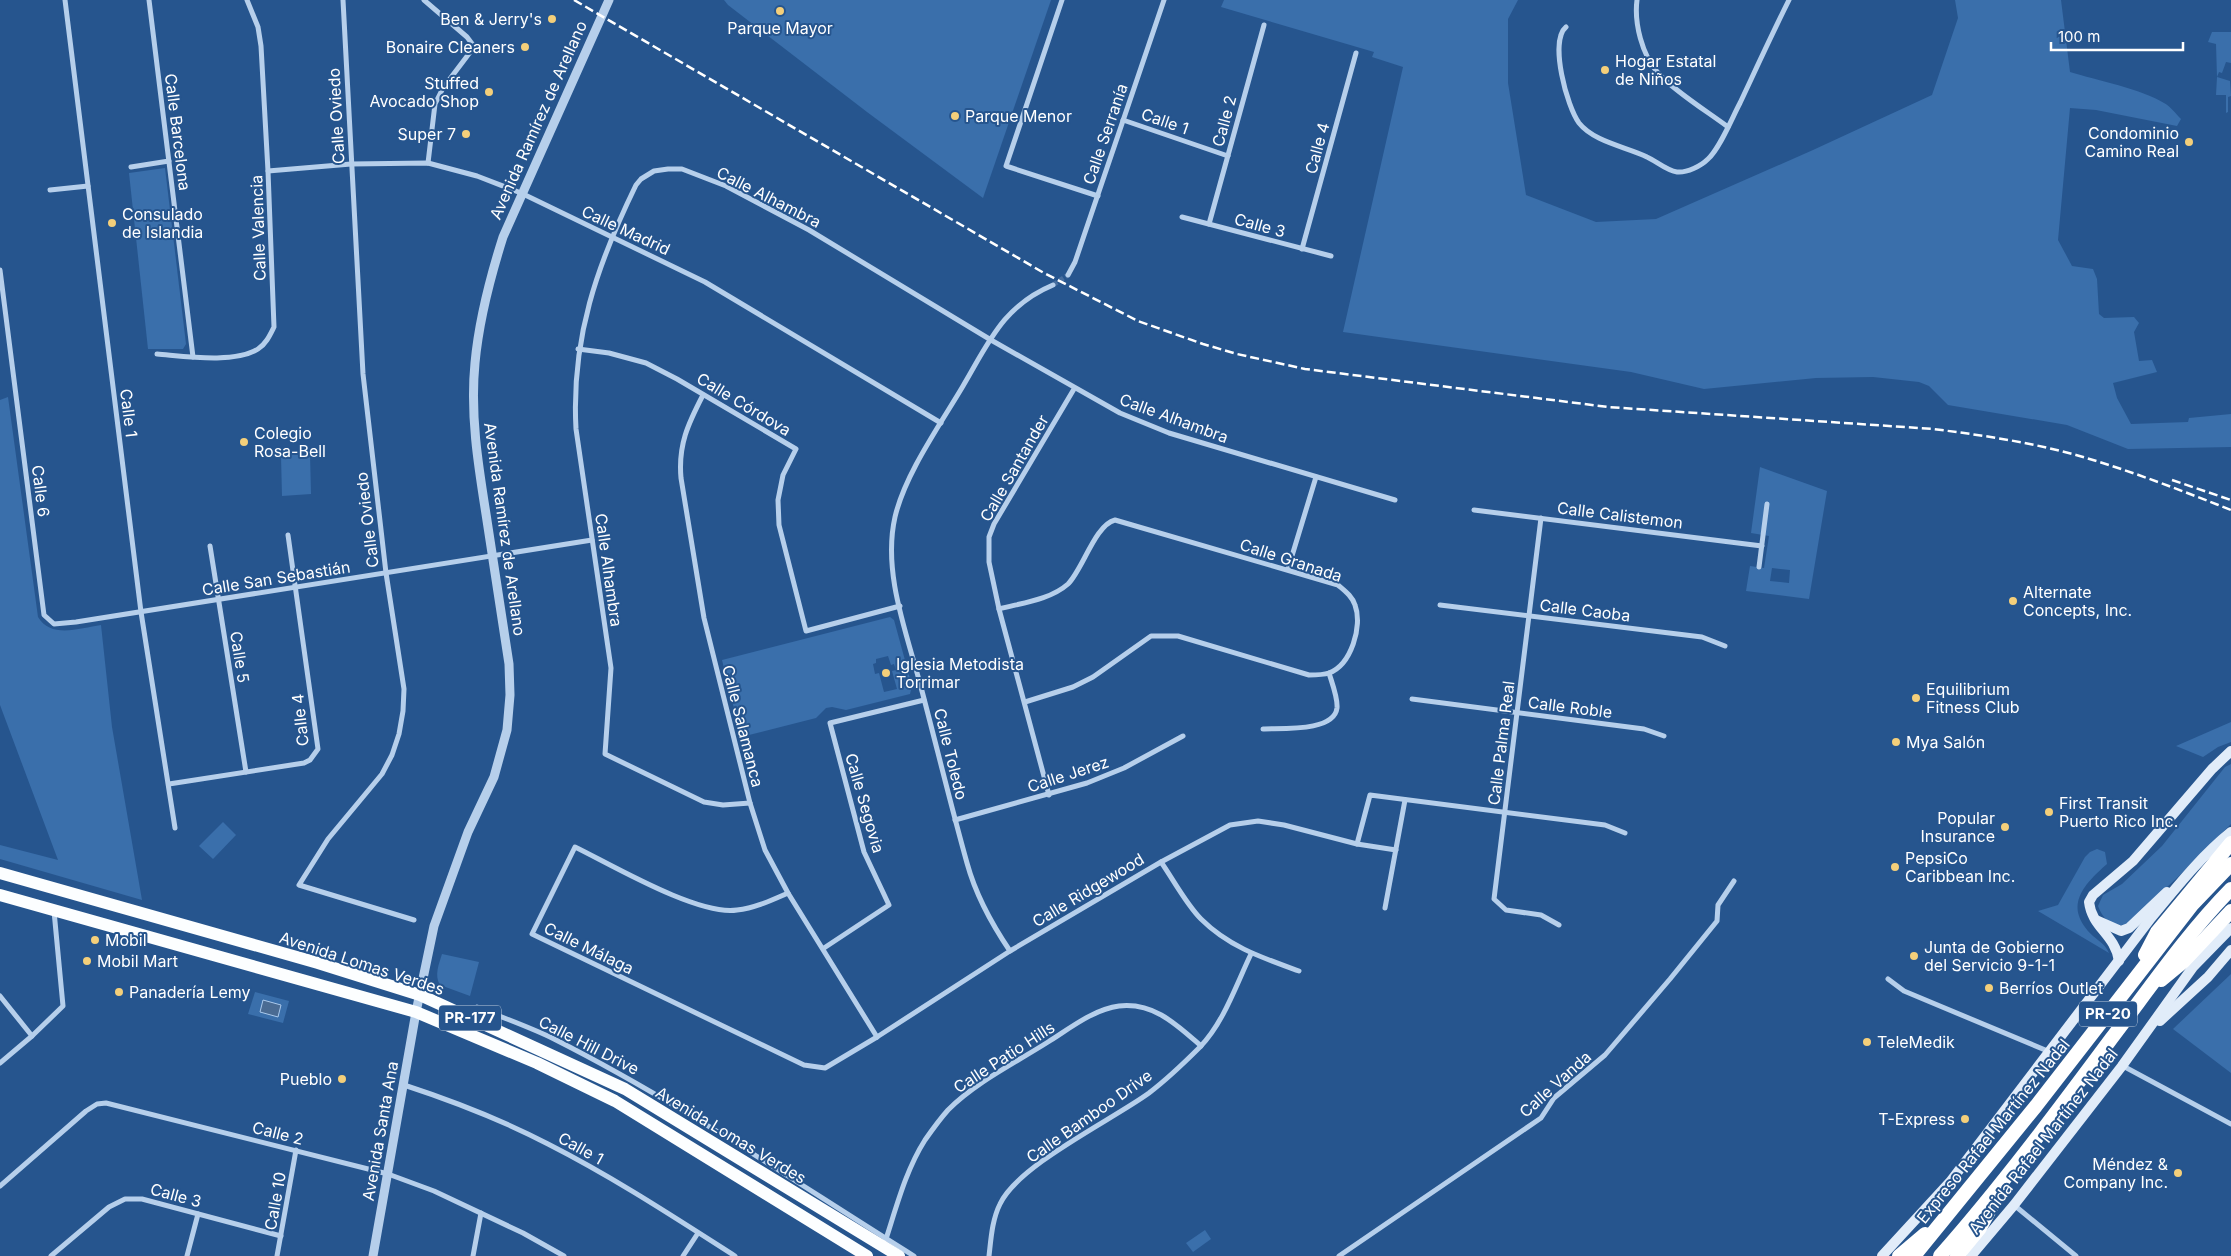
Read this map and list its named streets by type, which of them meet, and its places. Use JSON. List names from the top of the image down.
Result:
{
  "streets": {
    "highway": [
      "Avenida Lomas Verdes",
      "PR-20",
      "PR-177",
      "Expreso Rafael Martínez Nadal"
    ],
    "main road": ["Avenida Rafael Martínez Nadal"],
    "street": [
      "Calle Oviedo",
      "Avenida Ramírez de Arellano",
      "Calle 1",
      "Calle 2",
      "Calle Barcelona",
      "Calle Serranía",
      "Calle 4",
      "Calle Alhambra",
      "Calle 3",
      "Calle Valencia",
      "Calle Madrid",
      "Calle Córdova",
      "Calle Santander",
      "Calle 6",
      "Calle Calistemon",
      "Calle Granada",
      "Calle San Sebastián",
      "Calle Caoba",
      "Calle 5",
      "Calle Roble",
      "Calle Salamanca",
      "Calle Palma Real",
      "Calle Toledo",
      "Calle Jerez",
      "Calle Segovia",
      "Calle Ridgewood",
      "Calle Málaga",
      "Calle Hill Drive",
      "Calle Patio Hills",
      "Calle Vanda",
      "Calle Bamboo Drive",
      "Avenida Santa Ana",
      "Calle 10"
    ]
  },
  "crossings": [
    ["Calle Oviedo", "Calle Madrid"],
    ["Calle Oviedo", "Calle San Sebastián"],
    ["Avenida Ramírez de Arellano", "Calle Madrid"],
    ["Avenida Ramírez de Arellano", "Calle San Sebastián"],
    ["Avenida Ramírez de Arellano", "Avenida Lomas Verdes"],
    ["Avenida Ramírez de Arellano", "Avenida Santa Ana"],
    ["Calle 1", "Calle 2"],
    ["Calle 1", "Calle Serranía"],
    ["Calle 1", "Calle 4"],
    ["Calle 1", "Calle 6"],
    ["Calle 1", "Calle San Sebastián"],
    ["Calle 1", "Avenida Santa Ana"],
    ["Calle 2", "Calle 3"],
    ["Calle 2", "Avenida Santa Ana"],
    ["Calle 2", "Calle 10"],
    ["Calle Barcelona", "Calle Valencia"],
    ["Calle 4", "Calle 3"],
    ["Calle 4", "Calle San Sebastián"],
    ["Calle 4", "Calle 5"],
    ["Calle Alhambra", "Calle Madrid"],
    ["Calle Alhambra", "Calle Córdova"],
    ["Calle Alhambra", "Calle Santander"],
    ["Calle Alhambra", "Calle San Sebastián"],
    ["Calle Alhambra", "Calle Salamanca"],
    ["Calle Alhambra", "Calle Toledo"],
    ["Calle 3", "Calle 10"],
    ["Calle Valencia", "Calle Madrid"],
    ["Calle Madrid", "Calle Toledo"],
    ["Calle Córdova", "Calle Salamanca"],
    ["Calle Córdova", "Calle Toledo"],
    ["Calle Santander", "Calle Granada"],
    ["Calle Santander", "Calle Jerez"],
    ["Calle 6", "Calle San Sebastián"],
    ["Calle Calistemon", "Calle Palma Real"],
    ["Calle San Sebastián", "Calle 5"],
    ["Calle Caoba", "Calle Palma Real"],
    ["Calle Roble", "Calle Palma Real"],
    ["Calle Salamanca", "Calle Segovia"],
    ["Calle Salamanca", "Calle Ridgewood"],
    ["Calle Salamanca", "Calle Málaga"],
    ["Calle Toledo", "Calle Jerez"],
    ["Calle Toledo", "Calle Segovia"],
    ["Calle Toledo", "Calle Ridgewood"],
    ["Calle Ridgewood", "Calle Málaga"],
    ["Avenida Lomas Verdes", "Avenida Santa Ana"],
    ["Calle Hill Drive", "Calle Patio Hills"],
    ["Calle Patio Hills", "Calle Bamboo Drive"]
  ],
  "places": [
    "Parque Mayor",
    "Ben & Jerry's",
    "Bonaire Cleaners",
    "Hogar Estatal de Niños",
    "Stuffed Avocado Shop",
    "Parque Menor",
    "Super 7",
    "Condominio Camino Real",
    "Consulado de Islandia",
    "Colegio Rosa-Bell",
    "Alternate Concepts, Inc.",
    "Iglesia Metodista Torrimar",
    "Equilibrium Fitness Club",
    "Mya Salón",
    "First Transit Puerto Rico Inc.",
    "Popular Insurance",
    "PepsiCo Caribbean Inc.",
    "Mobil",
    "Junta de Gobierno del Servicio 9-1-1",
    "Mobil Mart",
    "Berríos Outlet",
    "Panadería Lemy",
    "TeleMedik",
    "Pueblo",
    "T-Express",
    "Méndez & Company Inc."
  ],
  "scale_bar": "100 m"
}
